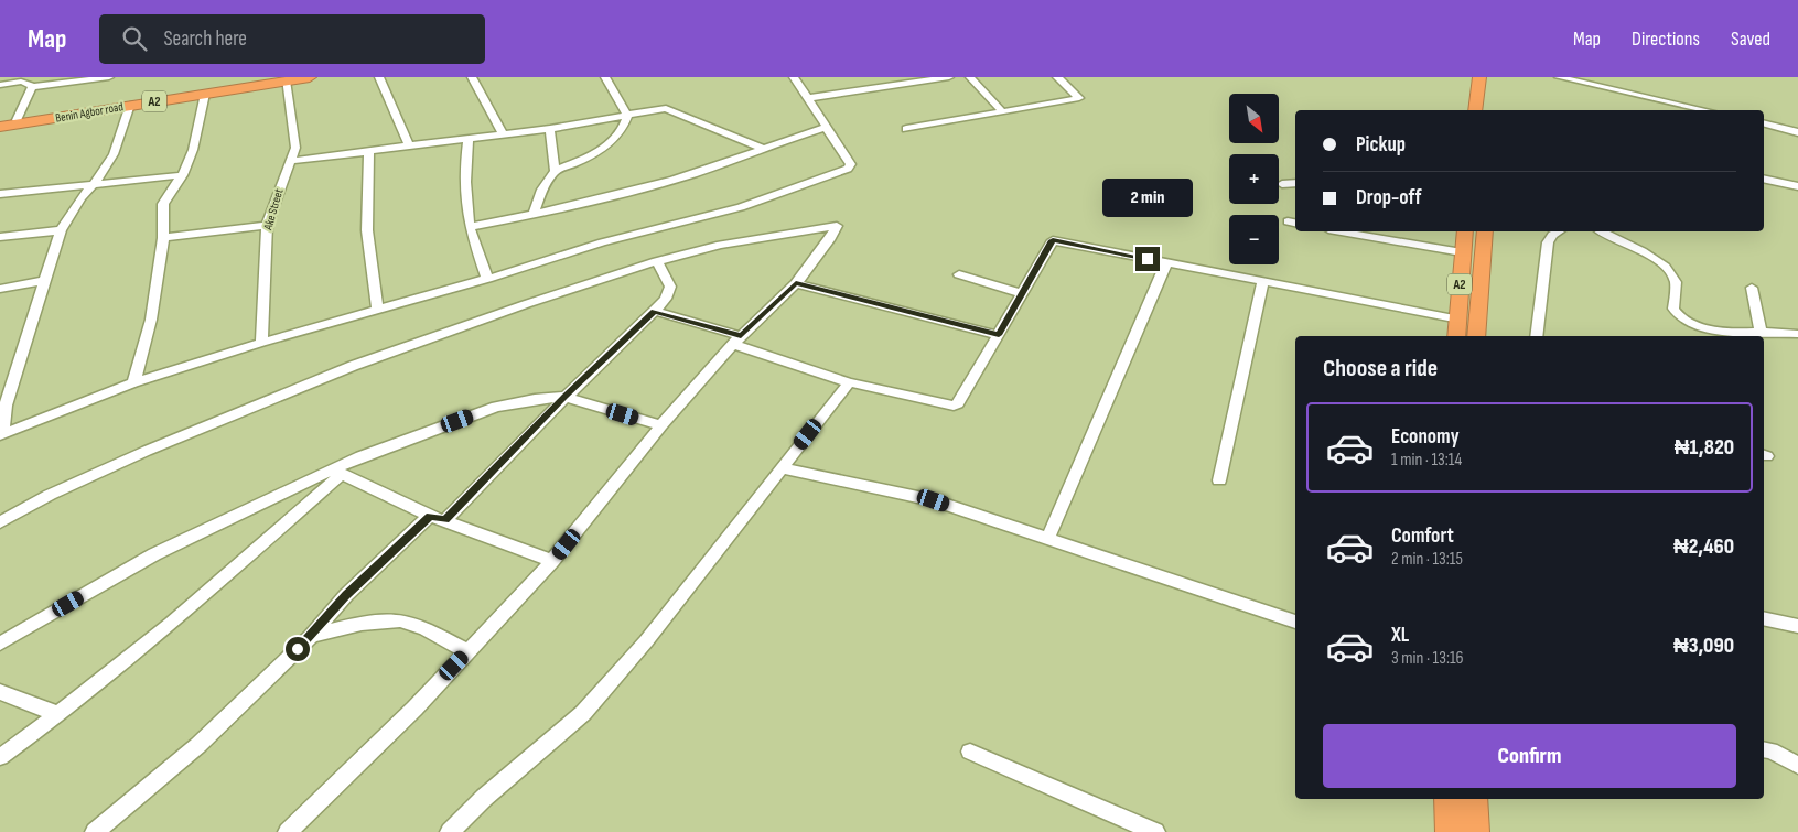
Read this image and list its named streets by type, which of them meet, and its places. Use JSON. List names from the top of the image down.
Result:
{
  "streets": {
    "highway": ["A2", "Benin Agbor road"],
    "street": ["Ake Street"]
  },
  "crossings": [
    ["Benin Agbor road", "Ake Street"]
  ],
  "north": "bottom right",
  "page": {
    "header": "Map",
    "search": "Search here",
    "nav": ["Map", "Directions", "Saved"],
    "map_buttons": ["+", "−"],
    "banner": ["Pickup", "Drop-off"],
    "bubble": "2 min",
    "heading": "Choose a ride",
    "list": [
      {
        "name": "Economy",
        "note": "1 min · 13:14",
        "value": "₦1,820"
      },
      {
        "name": "Comfort",
        "note": "2 min · 13:15",
        "value": "₦2,460"
      },
      {
        "name": "XL",
        "note": "3 min · 13:16",
        "value": "₦3,090"
      }
    ],
    "buttons": "Confirm"
  }
}
